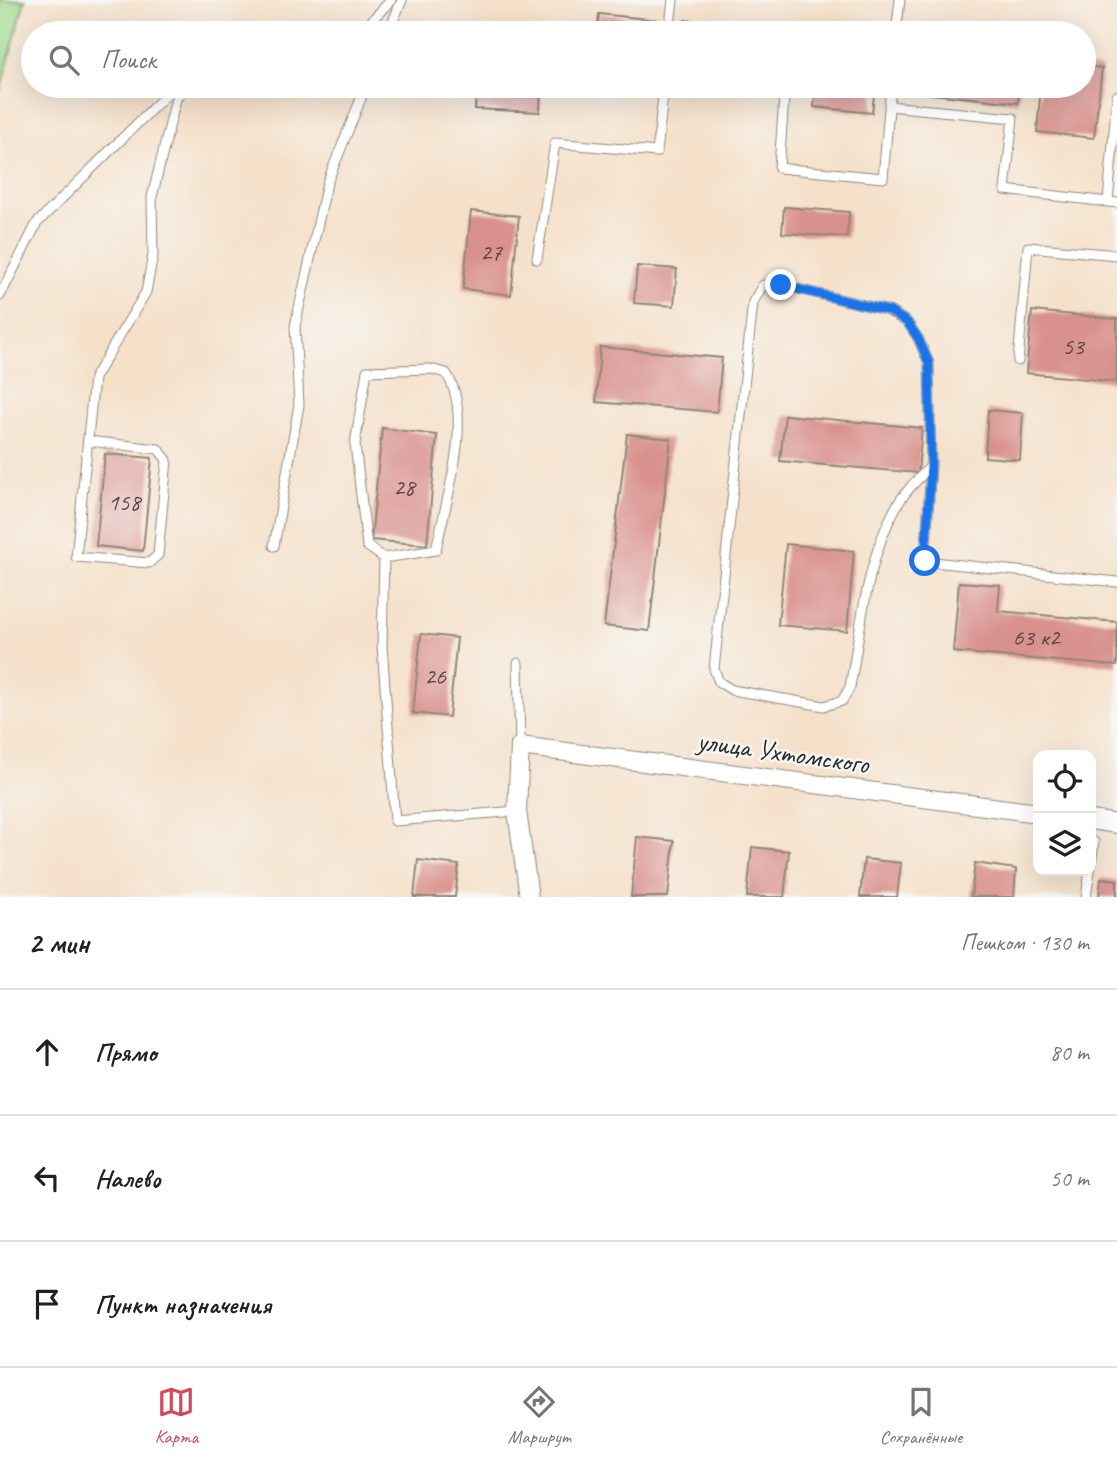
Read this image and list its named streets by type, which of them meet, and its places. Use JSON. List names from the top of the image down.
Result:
{
  "streets": {
    "street": ["улица Ухтомского"]
  },
  "house_numbers": [
    "27",
    "53",
    "28",
    "158",
    "63 к2",
    "26"
  ],
  "page": {
    "search": "Поиск",
    "heading": ["2 мин", "Пешком · 130 m"],
    "list": [
      ["Прямо", "80 m"],
      ["Налево", "50 m"],
      "Пункт назначения"
    ],
    "nav": ["Карта", "Маршрут", "Сохранённые"]
  }
}
